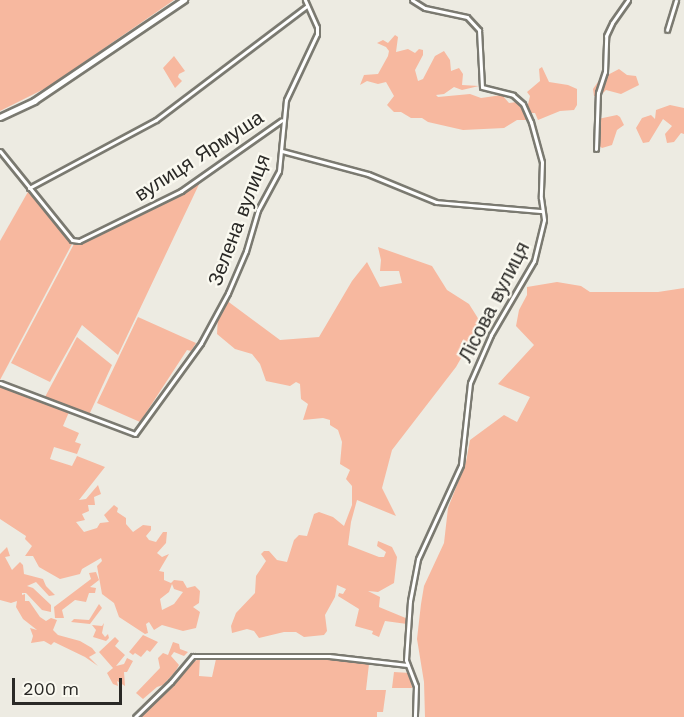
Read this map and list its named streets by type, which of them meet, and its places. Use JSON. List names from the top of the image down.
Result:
{
  "streets": {
    "street": ["вулиця Ярмуша", "Зелена вулиця", "Лісова вулиця"]
  },
  "crossings": [
    ["вулиця Ярмуша", "Зелена вулиця"]
  ],
  "scale_bar": "200 m"
}
